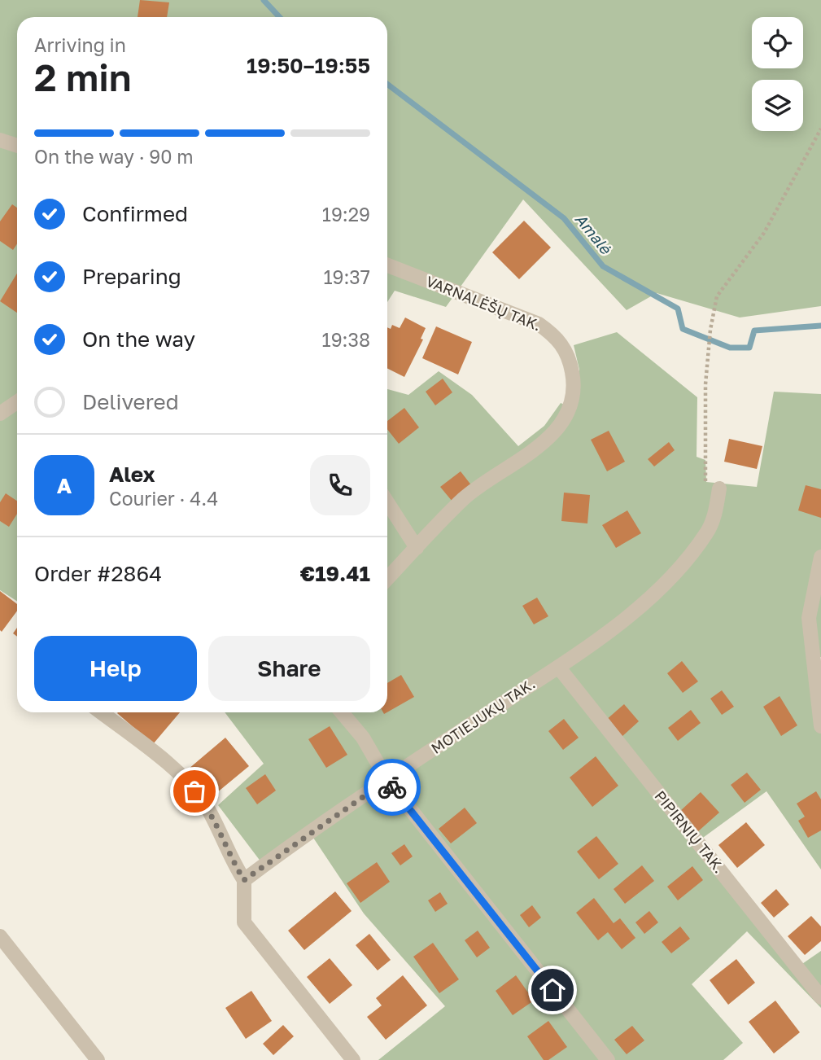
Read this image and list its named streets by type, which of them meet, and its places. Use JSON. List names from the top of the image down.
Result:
{
  "streets": {
    "street": ["VARNALĖŠŲ TAK.", "MOTIEJUKŲ TAK.", "PIPIRNIŲ TAK."]
  },
  "crossings": [
    ["MOTIEJUKŲ TAK.", "PIPIRNIŲ TAK."]
  ],
  "water": ["Amalė"],
  "page": {
    "heading": ["2 min", "Arriving in", "19:50–19:55"],
    "panel": [
      "Alex",
      "Courier · 4.4",
      "Order #2864",
      "€19.41"
    ],
    "bar": "On the way · 90 m",
    "list": [
      ["Confirmed", "19:29"],
      ["Preparing", "19:37"],
      ["On the way", "19:38"],
      "Delivered"
    ],
    "round": "A",
    "buttons": ["Help", "Share"]
  }
}
